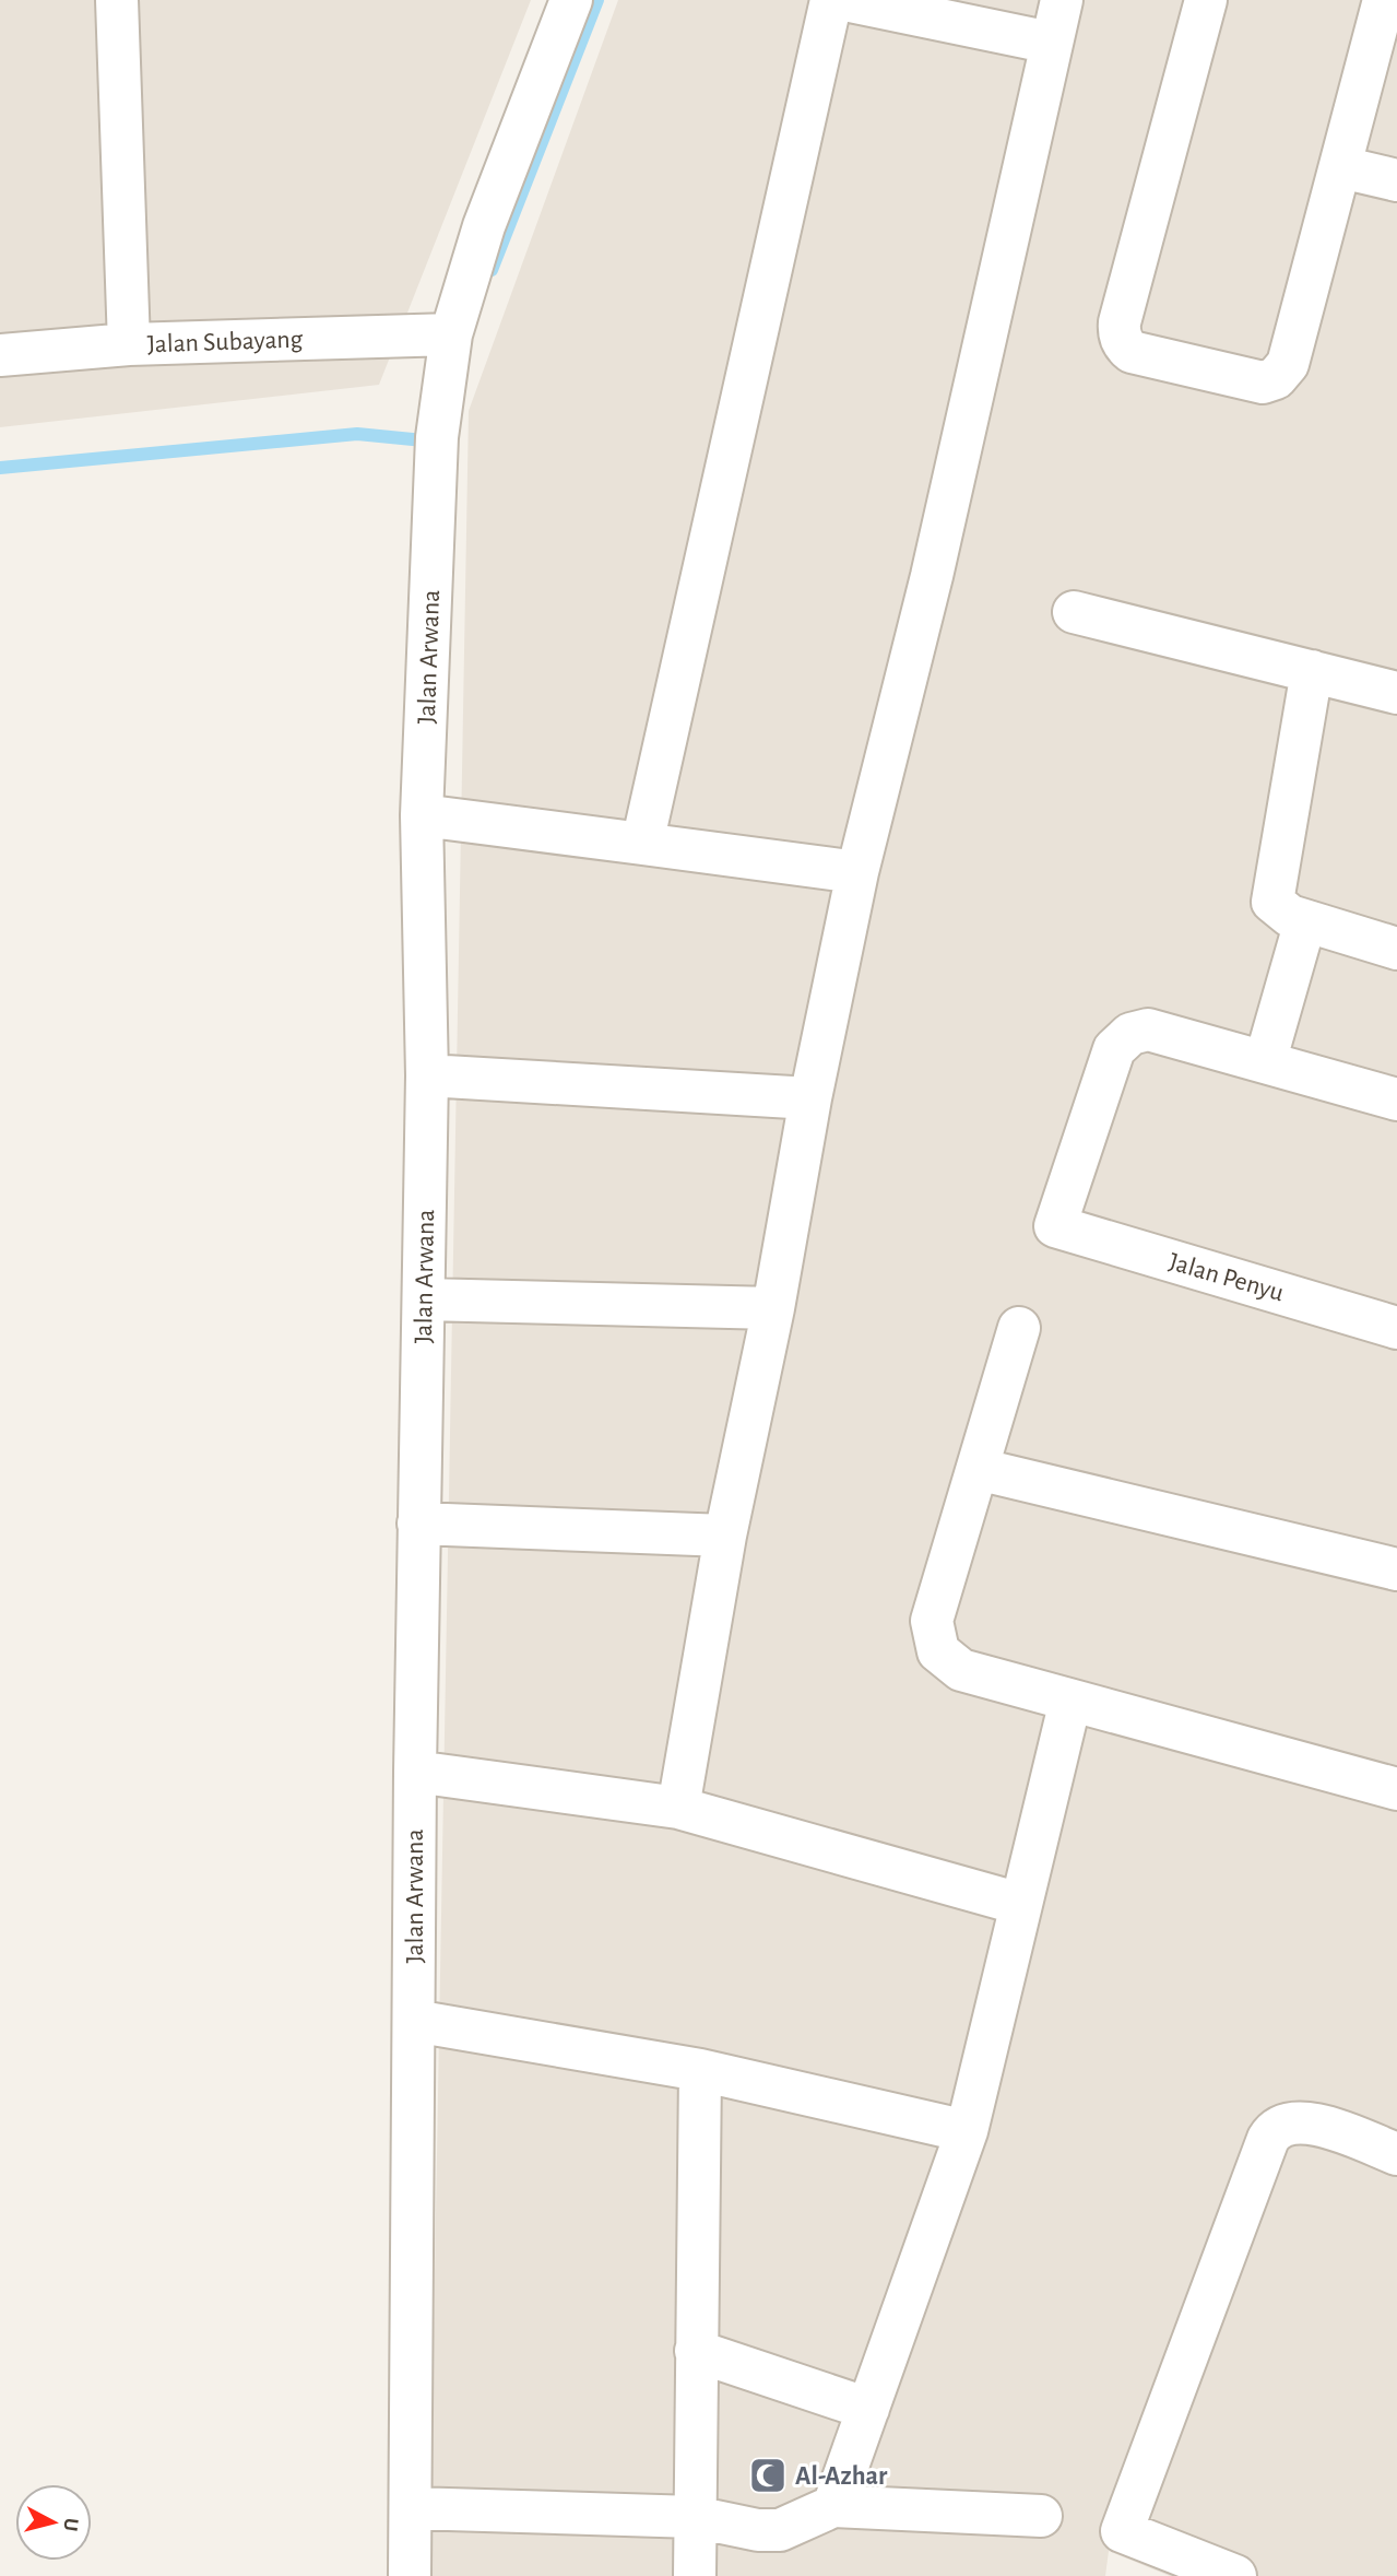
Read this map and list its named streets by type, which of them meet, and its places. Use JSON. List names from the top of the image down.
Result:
{
  "streets": {
    "street": ["Jalan Subayang", "Jalan Arwana", "Jalan Penyu"]
  },
  "crossings": [
    ["Jalan Subayang", "Jalan Arwana"]
  ],
  "places": {
    "mosque": ["Al-Azhar"]
  },
  "north": "right"
}
